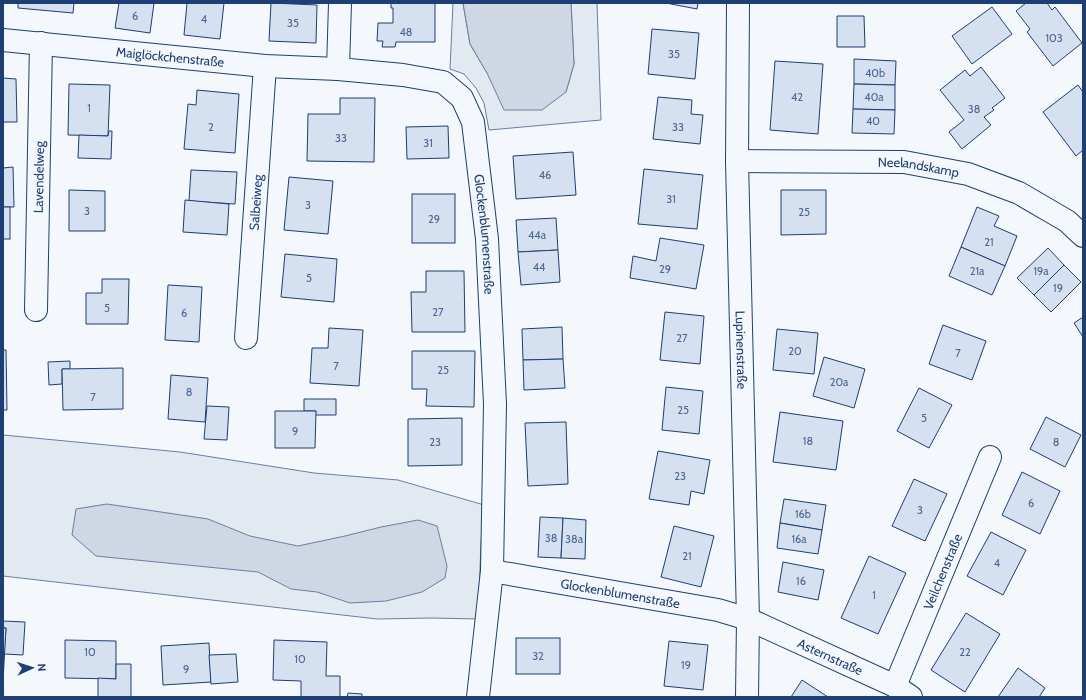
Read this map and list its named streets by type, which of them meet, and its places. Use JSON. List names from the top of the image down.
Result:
{
  "streets": {
    "street": [
      "Maiglöckchenstraße",
      "Neelandskamp",
      "Lavendelweg",
      "Salbeiweg",
      "Glockenblumenstraße",
      "Lupinenstraße",
      "Veilchenstraße",
      "Asternstraße"
    ]
  },
  "crossings": [
    ["Maiglöckchenstraße", "Lavendelweg"],
    ["Maiglöckchenstraße", "Salbeiweg"],
    ["Maiglöckchenstraße", "Glockenblumenstraße"],
    ["Neelandskamp", "Lupinenstraße"],
    ["Glockenblumenstraße", "Lupinenstraße"],
    ["Glockenblumenstraße", "Asternstraße"],
    ["Lupinenstraße", "Asternstraße"],
    ["Veilchenstraße", "Asternstraße"]
  ],
  "house_numbers": [
    "6",
    "4",
    "35",
    "48",
    "103",
    "35",
    "40b",
    "42",
    "40a",
    "1",
    "38",
    "40",
    "2",
    "33",
    "33",
    "31",
    "46",
    "31",
    "3",
    "3",
    "25",
    "29",
    "44a",
    "21",
    "44",
    "29",
    "21a",
    "19a",
    "5",
    "19",
    "5",
    "27",
    "6",
    "27",
    "20",
    "7",
    "7",
    "25",
    "20a",
    "8",
    "7",
    "25",
    "5",
    "9",
    "18",
    "23",
    "8",
    "23",
    "6",
    "3",
    "16b",
    "38",
    "38a",
    "16a",
    "21",
    "4",
    "16",
    "1",
    "10",
    "22",
    "32",
    "10",
    "19",
    "9"
  ],
  "north": "right"
}
